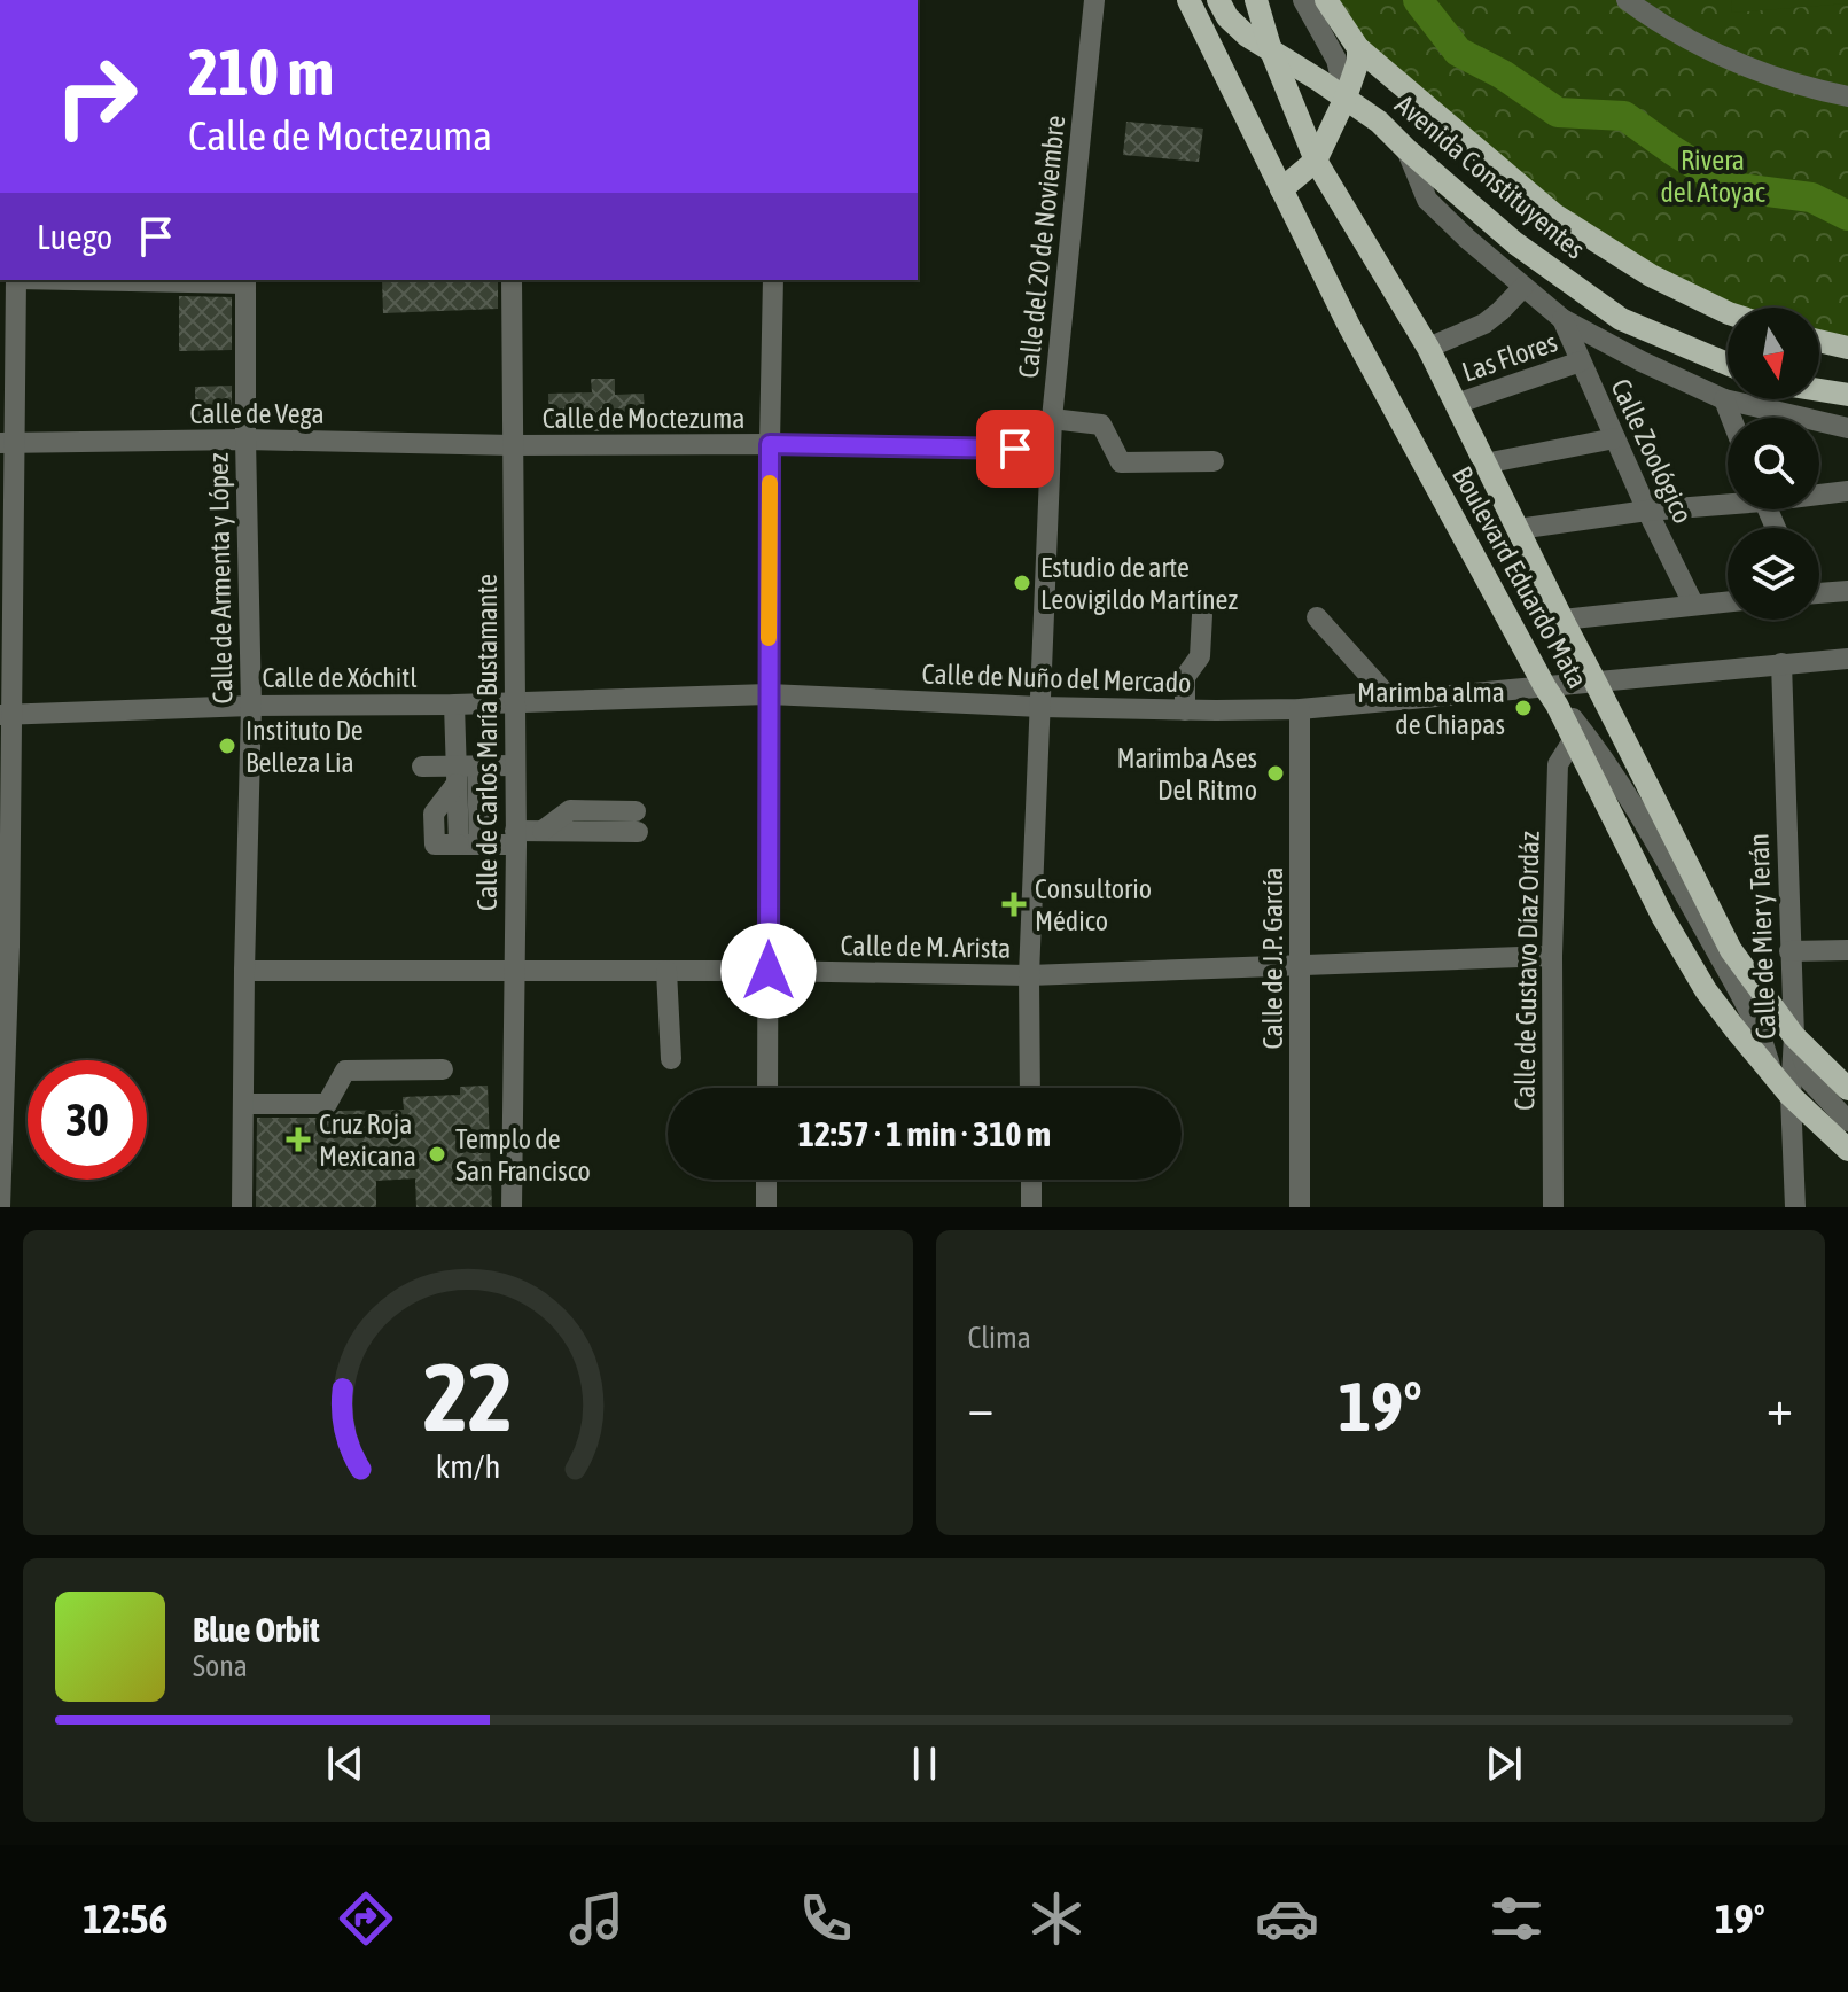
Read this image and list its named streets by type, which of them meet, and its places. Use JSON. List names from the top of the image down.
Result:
{
  "streets": {
    "main road": ["Avenida Constituyentes", "Boulevard Eduardo Mata"],
    "street": [
      "Calle del 20 de Noviembre",
      "Las Flores",
      "Calle de Vega",
      "Calle de Moctezuma",
      "Calle Zoológico",
      "Calle de Armenta y López",
      "Calle de Xóchitl",
      "Calle de Nuño del Mercado",
      "Calle de Carlos María Bustamante",
      "Calle de Mier y Terán",
      "Calle de M. Arista",
      "Calle de J.P. García",
      "Calle de Gustavo Díaz Ordáz"
    ]
  },
  "crossings": [
    ["Avenida Constituyentes", "Boulevard Eduardo Mata"],
    ["Calle del 20 de Noviembre", "Calle de Moctezuma"],
    ["Calle del 20 de Noviembre", "Calle de Nuño del Mercado"],
    ["Calle del 20 de Noviembre", "Calle de M. Arista"],
    ["Las Flores", "Calle Zoológico"],
    ["Las Flores", "Boulevard Eduardo Mata"],
    ["Calle de Vega", "Calle de Moctezuma"],
    ["Calle de Vega", "Calle de Armenta y López"],
    ["Calle de Vega", "Calle de Carlos María Bustamante"],
    ["Calle de Moctezuma", "Calle de Carlos María Bustamante"],
    ["Boulevard Eduardo Mata", "Calle de Nuño del Mercado"],
    ["Boulevard Eduardo Mata", "Calle de Mier y Terán"],
    ["Boulevard Eduardo Mata", "Calle de Gustavo Díaz Ordáz"],
    ["Calle de Armenta y López", "Calle de Xóchitl"],
    ["Calle de Armenta y López", "Calle de M. Arista"],
    ["Calle de Xóchitl", "Calle de Nuño del Mercado"],
    ["Calle de Xóchitl", "Calle de Carlos María Bustamante"],
    ["Calle de Nuño del Mercado", "Calle de Carlos María Bustamante"],
    ["Calle de Nuño del Mercado", "Calle de Mier y Terán"],
    ["Calle de Nuño del Mercado", "Calle de J.P. García"],
    ["Calle de Carlos María Bustamante", "Calle de M. Arista"],
    ["Calle de M. Arista", "Calle de J.P. García"],
    ["Calle de M. Arista", "Calle de Gustavo Díaz Ordáz"]
  ],
  "parks": ["Rivera del Atoyac"],
  "places": {
    "other": [
      "Estudio de arte Leovigildo Martínez",
      "Marimba alma de Chiapas",
      "Instituto De Belleza Lia",
      "Marimba Ases Del Ritmo",
      "Templo de San Francisco"
    ],
    "health": ["Consultorio Médico", "Cruz Roja Mexicana"]
  },
  "north": "bottom",
  "page": {
    "turn": ["210 m", "Calle de Moctezuma"],
    "then": "Luego",
    "limit": "30",
    "trip": "12:57 · 1 min · 310 m",
    "tile": "Clima",
    "heat": ["−", "19°", "+"],
    "song": ["Blue Orbit", "Sona"],
    "tabs": ["12:56", "19°"],
    "gauge": ["22", "km/h"]
  }
}
